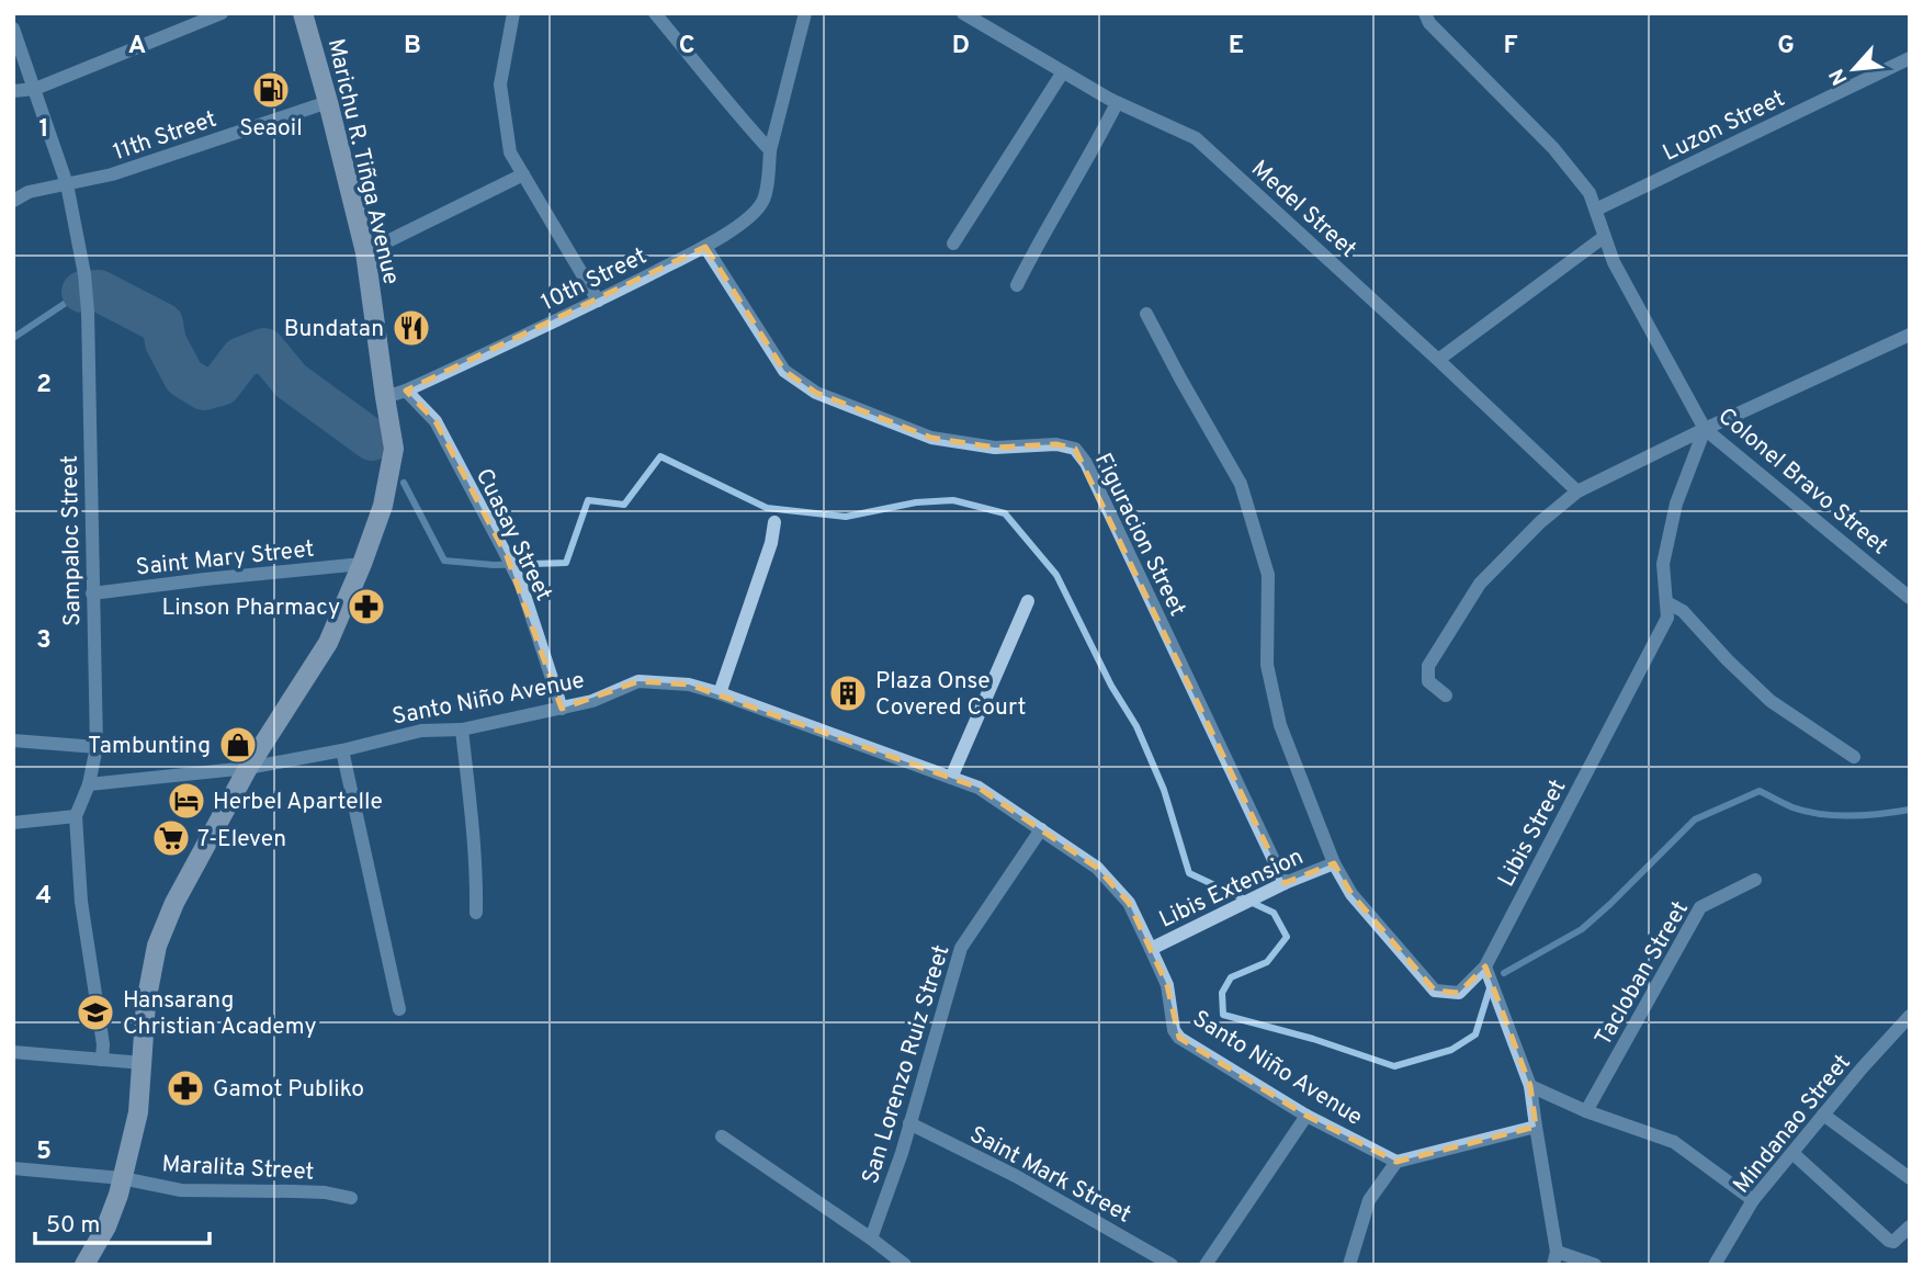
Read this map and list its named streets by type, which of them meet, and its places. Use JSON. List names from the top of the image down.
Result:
{
  "streets": {
    "main road": ["Marichu R. Tiñga Avenue"],
    "street": [
      "Luzon Street",
      "11th Street",
      "Medel Street",
      "10th Street",
      "Colonel Bravo Street",
      "Cuasay Street",
      "Figuracion Street",
      "Sampaloc Street",
      "Saint Mary Street",
      "Santo Niño Avenue",
      "Libis Street",
      "Libis Extension",
      "Tacloban Street",
      "San Lorenzo Ruiz Street",
      "Mindanao Street",
      "Maralita Street",
      "Saint Mark Street"
    ]
  },
  "crossings": [
    ["Luzon Street", "Colonel Bravo Street"],
    ["11th Street", "Marichu R. Tiñga Avenue"],
    ["11th Street", "Sampaloc Street"],
    ["Marichu R. Tiñga Avenue", "10th Street"],
    ["Marichu R. Tiñga Avenue", "Saint Mary Street"],
    ["Marichu R. Tiñga Avenue", "Santo Niño Avenue"],
    ["Marichu R. Tiñga Avenue", "Maralita Street"],
    ["10th Street", "Cuasay Street"],
    ["10th Street", "Figuracion Street"],
    ["Colonel Bravo Street", "Libis Street"],
    ["Cuasay Street", "Santo Niño Avenue"],
    ["Figuracion Street", "Libis Extension"],
    ["Sampaloc Street", "Saint Mary Street"],
    ["Sampaloc Street", "Santo Niño Avenue"],
    ["Santo Niño Avenue", "Libis Extension"],
    ["Santo Niño Avenue", "San Lorenzo Ruiz Street"],
    ["Libis Street", "Libis Extension"],
    ["San Lorenzo Ruiz Street", "Saint Mark Street"]
  ],
  "places": {
    "fuel station": ["Seaoil"],
    "restaurant": ["Bundatan"],
    "pharmacy": ["Linson Pharmacy", "Gamot Publiko"],
    "building": ["Plaza Onse Covered Court"],
    "shop": ["Tambunting"],
    "hotel": ["Herbel Apartelle"],
    "supermarket": ["7-Eleven"],
    "school or university": ["Hansarang Christian Academy"]
  },
  "scale_bar": "50 m",
  "north": "bottom left",
  "grid": {
    "columns": [
      "A",
      "B",
      "C",
      "D",
      "E",
      "F",
      "G"
    ],
    "rows": [
      "1",
      "2",
      "3",
      "4",
      "5"
    ]
  }
}
